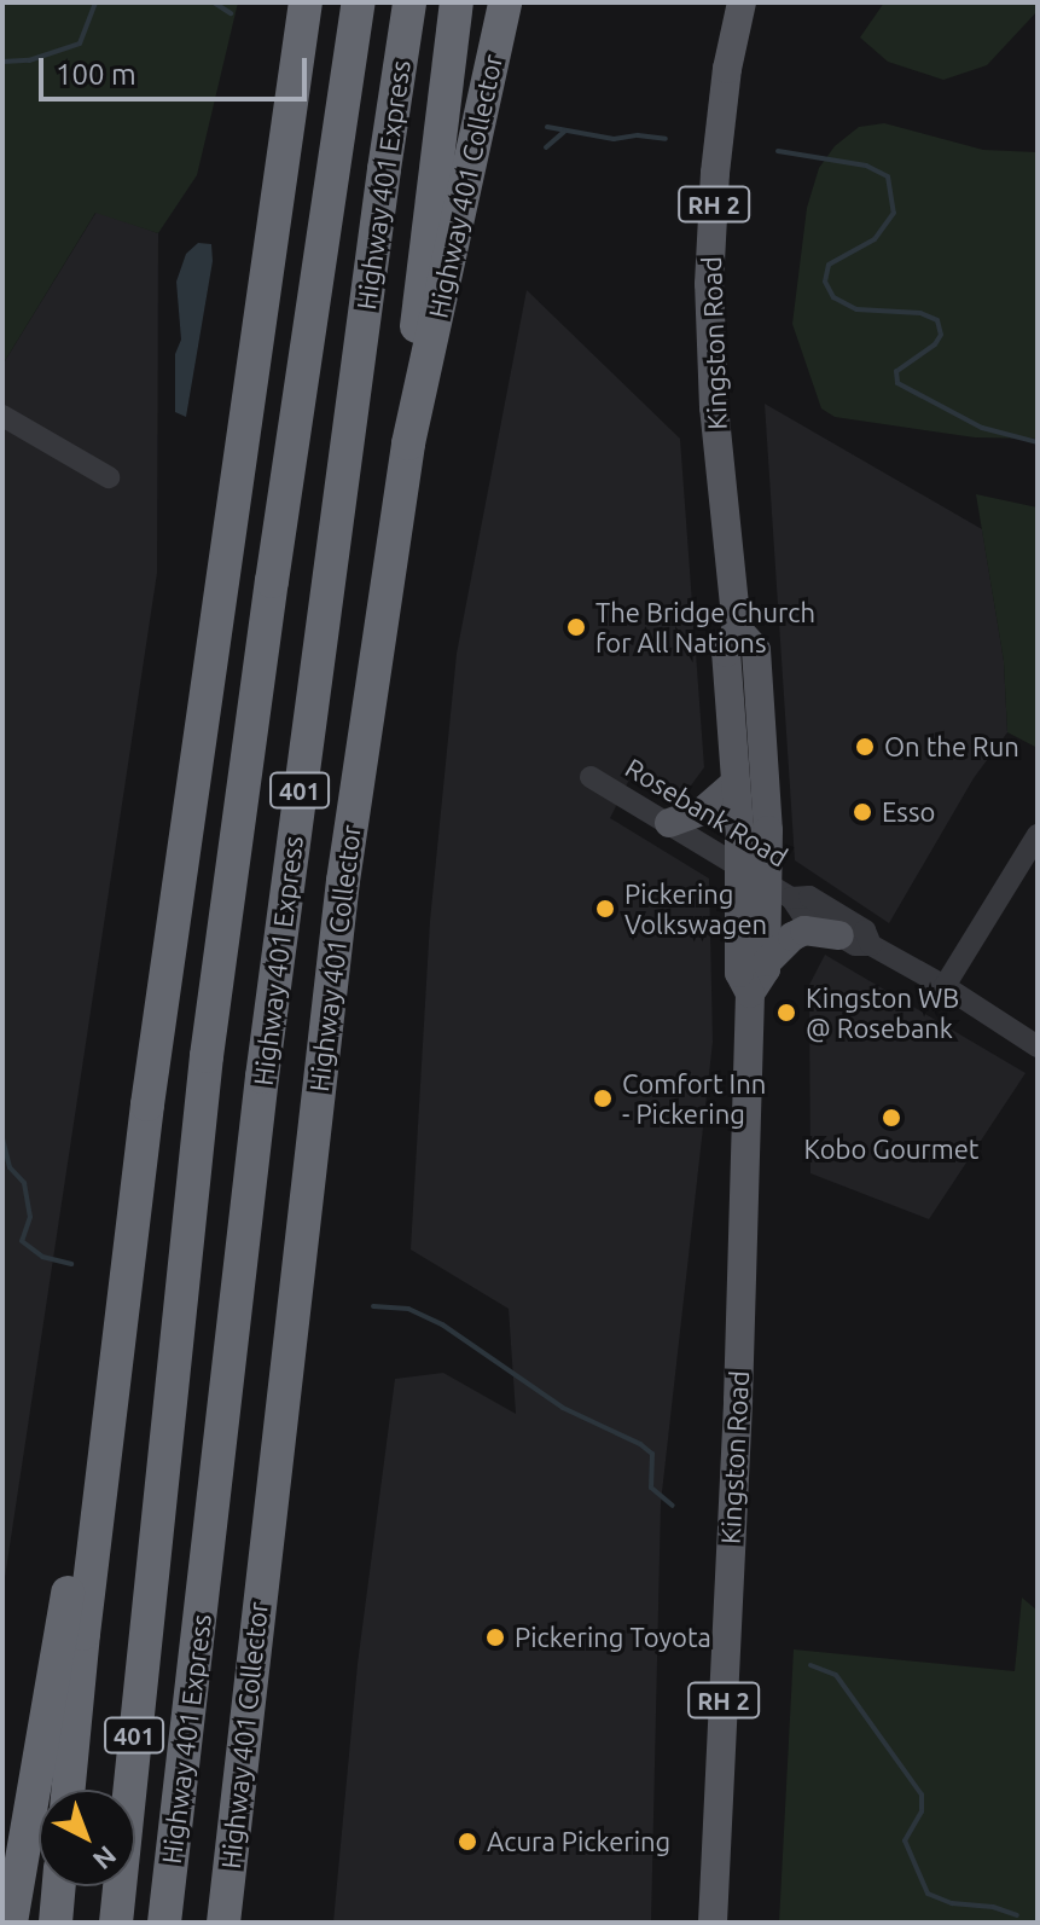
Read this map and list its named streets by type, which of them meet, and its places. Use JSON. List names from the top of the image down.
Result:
{
  "streets": {
    "highway": ["Highway 401 Express", "Highway 401 Collector", "401"],
    "main road": ["RH 2", "Kingston Road"],
    "street": ["Rosebank Road"]
  },
  "crossings": [
    ["Kingston Road", "Rosebank Road"]
  ],
  "places": [
    "The Bridge Church for All Nations",
    "On the Run",
    "Esso",
    "Pickering Volkswagen",
    "Kingston WB @ Rosebank",
    "Comfort Inn - Pickering",
    "Kobo Gourmet",
    "Pickering Toyota",
    "Acura Pickering"
  ],
  "scale_bar": "100 m",
  "north": "bottom right"
}
